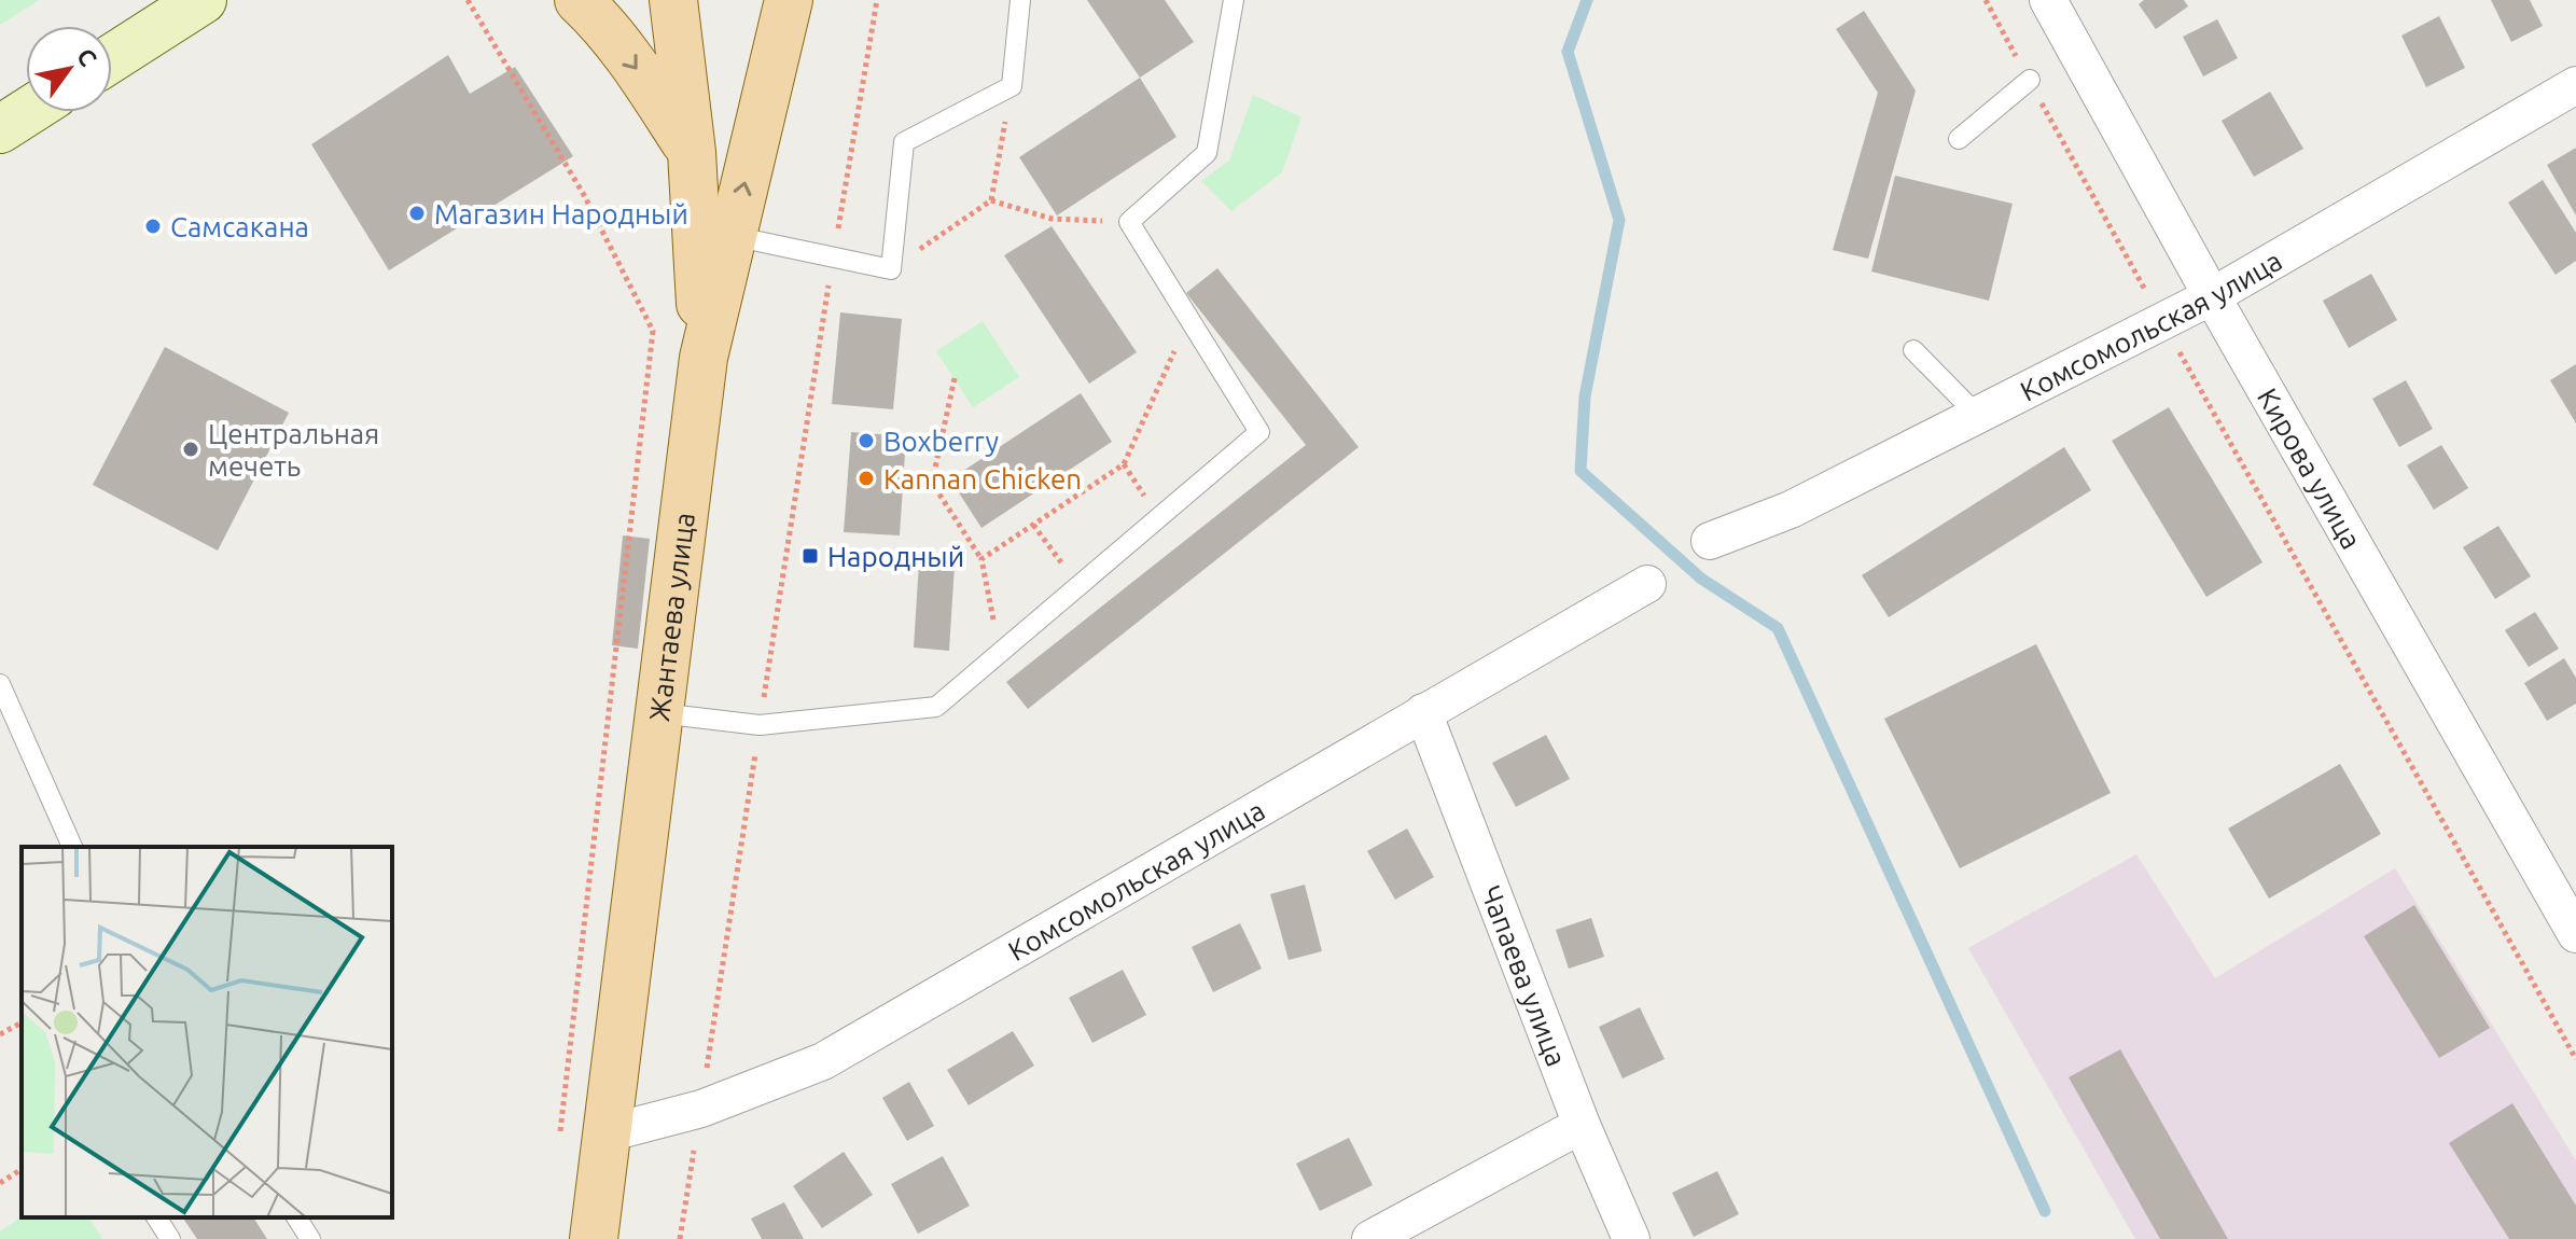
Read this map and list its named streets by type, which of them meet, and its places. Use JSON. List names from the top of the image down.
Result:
{
  "streets": {
    "main road": ["Жантаева улица"],
    "street": ["Комсомольская улица", "Кирова улица", "Чапаева улица"]
  },
  "crossings": [
    ["Комсомольская улица", "Кирова улица"],
    ["Комсомольская улица", "Жантаева улица"],
    ["Комсомольская улица", "Чапаева улица"]
  ],
  "places": {
    "other": [
      "Магазин Народный",
      "Самсакана",
      "Boxberry",
      "Центральная мечеть",
      "Kannan Chicken"
    ],
    "transit": ["Народный"]
  },
  "north": "top right"
}
